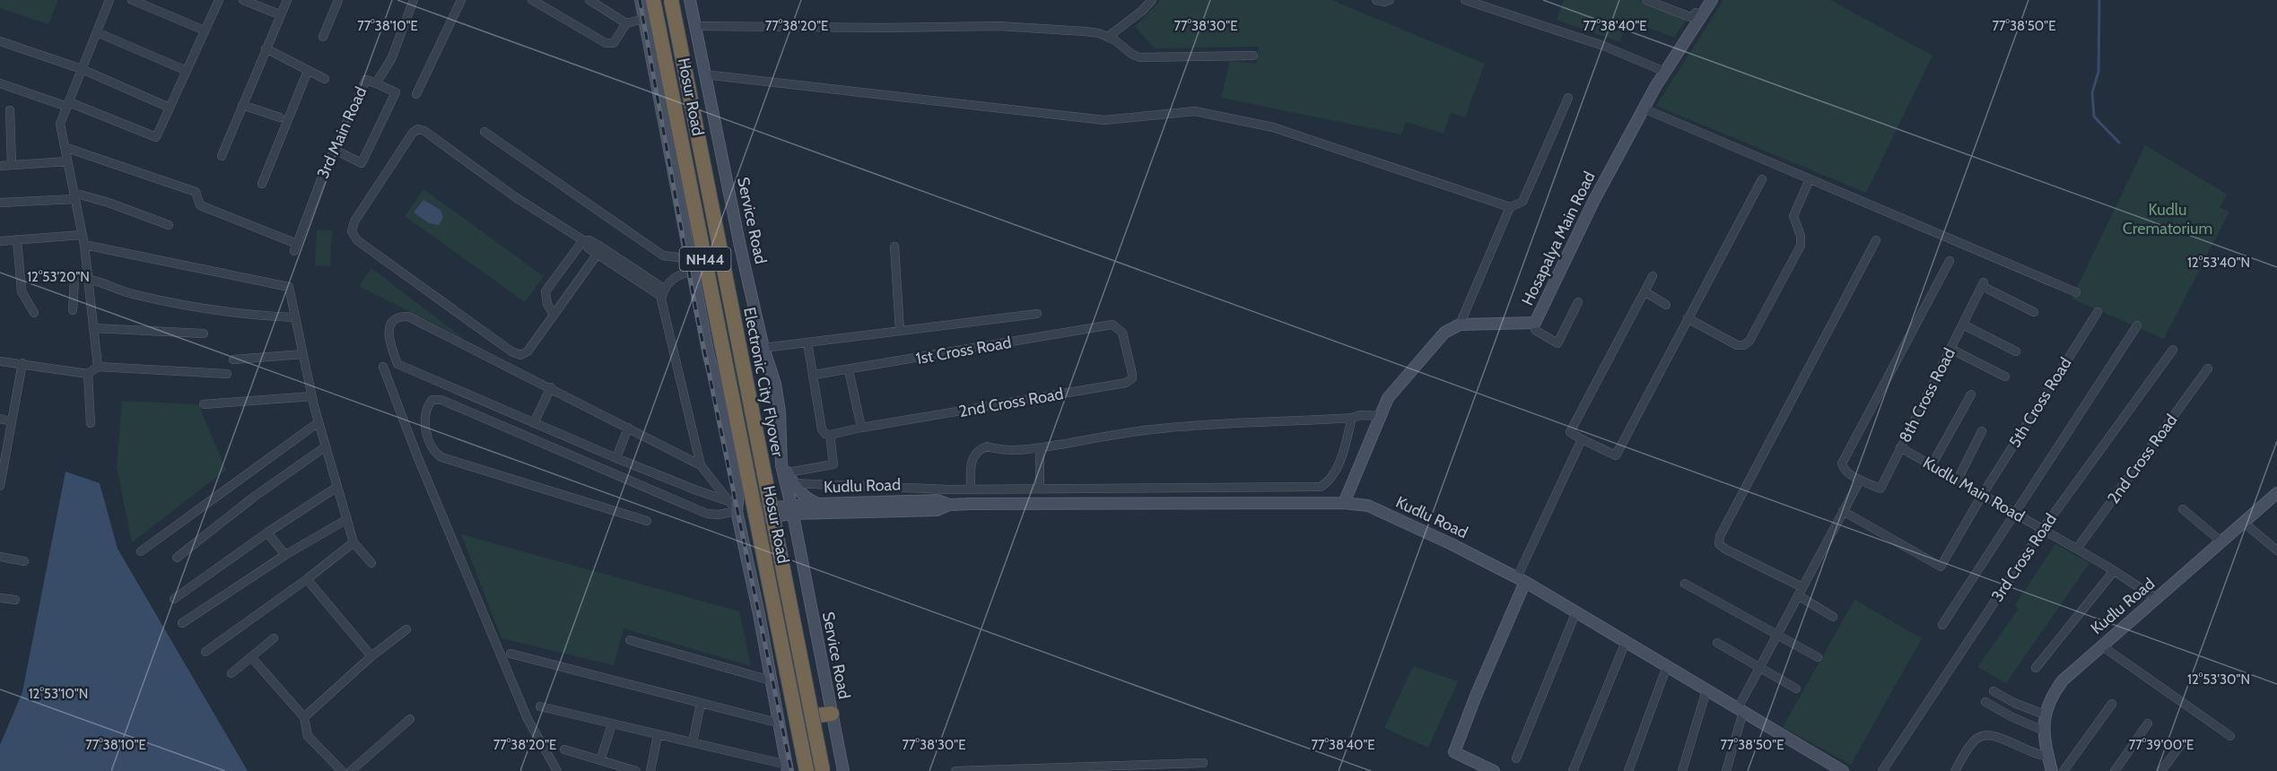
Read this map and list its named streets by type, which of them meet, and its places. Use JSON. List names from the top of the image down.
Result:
{
  "streets": {
    "highway": ["Hosur Road", "NH44", "Electronic City Flyover"],
    "street": [
      "3rd Main Road",
      "Service Road",
      "Hosapalya Main Road",
      "1st Cross Road",
      "8th Cross Road",
      "2nd Cross Road",
      "5th Cross Road",
      "Kudlu Road",
      "Kudlu Main Road",
      "3rd Cross Road"
    ]
  },
  "crossings": [
    ["Hosur Road", "Service Road"],
    ["Hosur Road", "Kudlu Road"],
    ["1st Cross Road", "2nd Cross Road"],
    ["8th Cross Road", "Kudlu Main Road"],
    ["2nd Cross Road", "Kudlu Main Road"],
    ["5th Cross Road", "Kudlu Main Road"],
    ["Kudlu Road", "Kudlu Main Road"],
    ["Kudlu Main Road", "3rd Cross Road"]
  ],
  "parks": ["Kudlu Crematorium"],
  "coordinates": [
    "77°38'10\"E",
    "77°38'20\"E",
    "77°38'30\"E",
    "77°38'40\"E",
    "77°38'50\"E",
    "12°53'40\"N",
    "12°53'20\"N",
    "12°53'30\"N",
    "12°53'10\"N",
    "77°39'00\"E"
  ]
}
